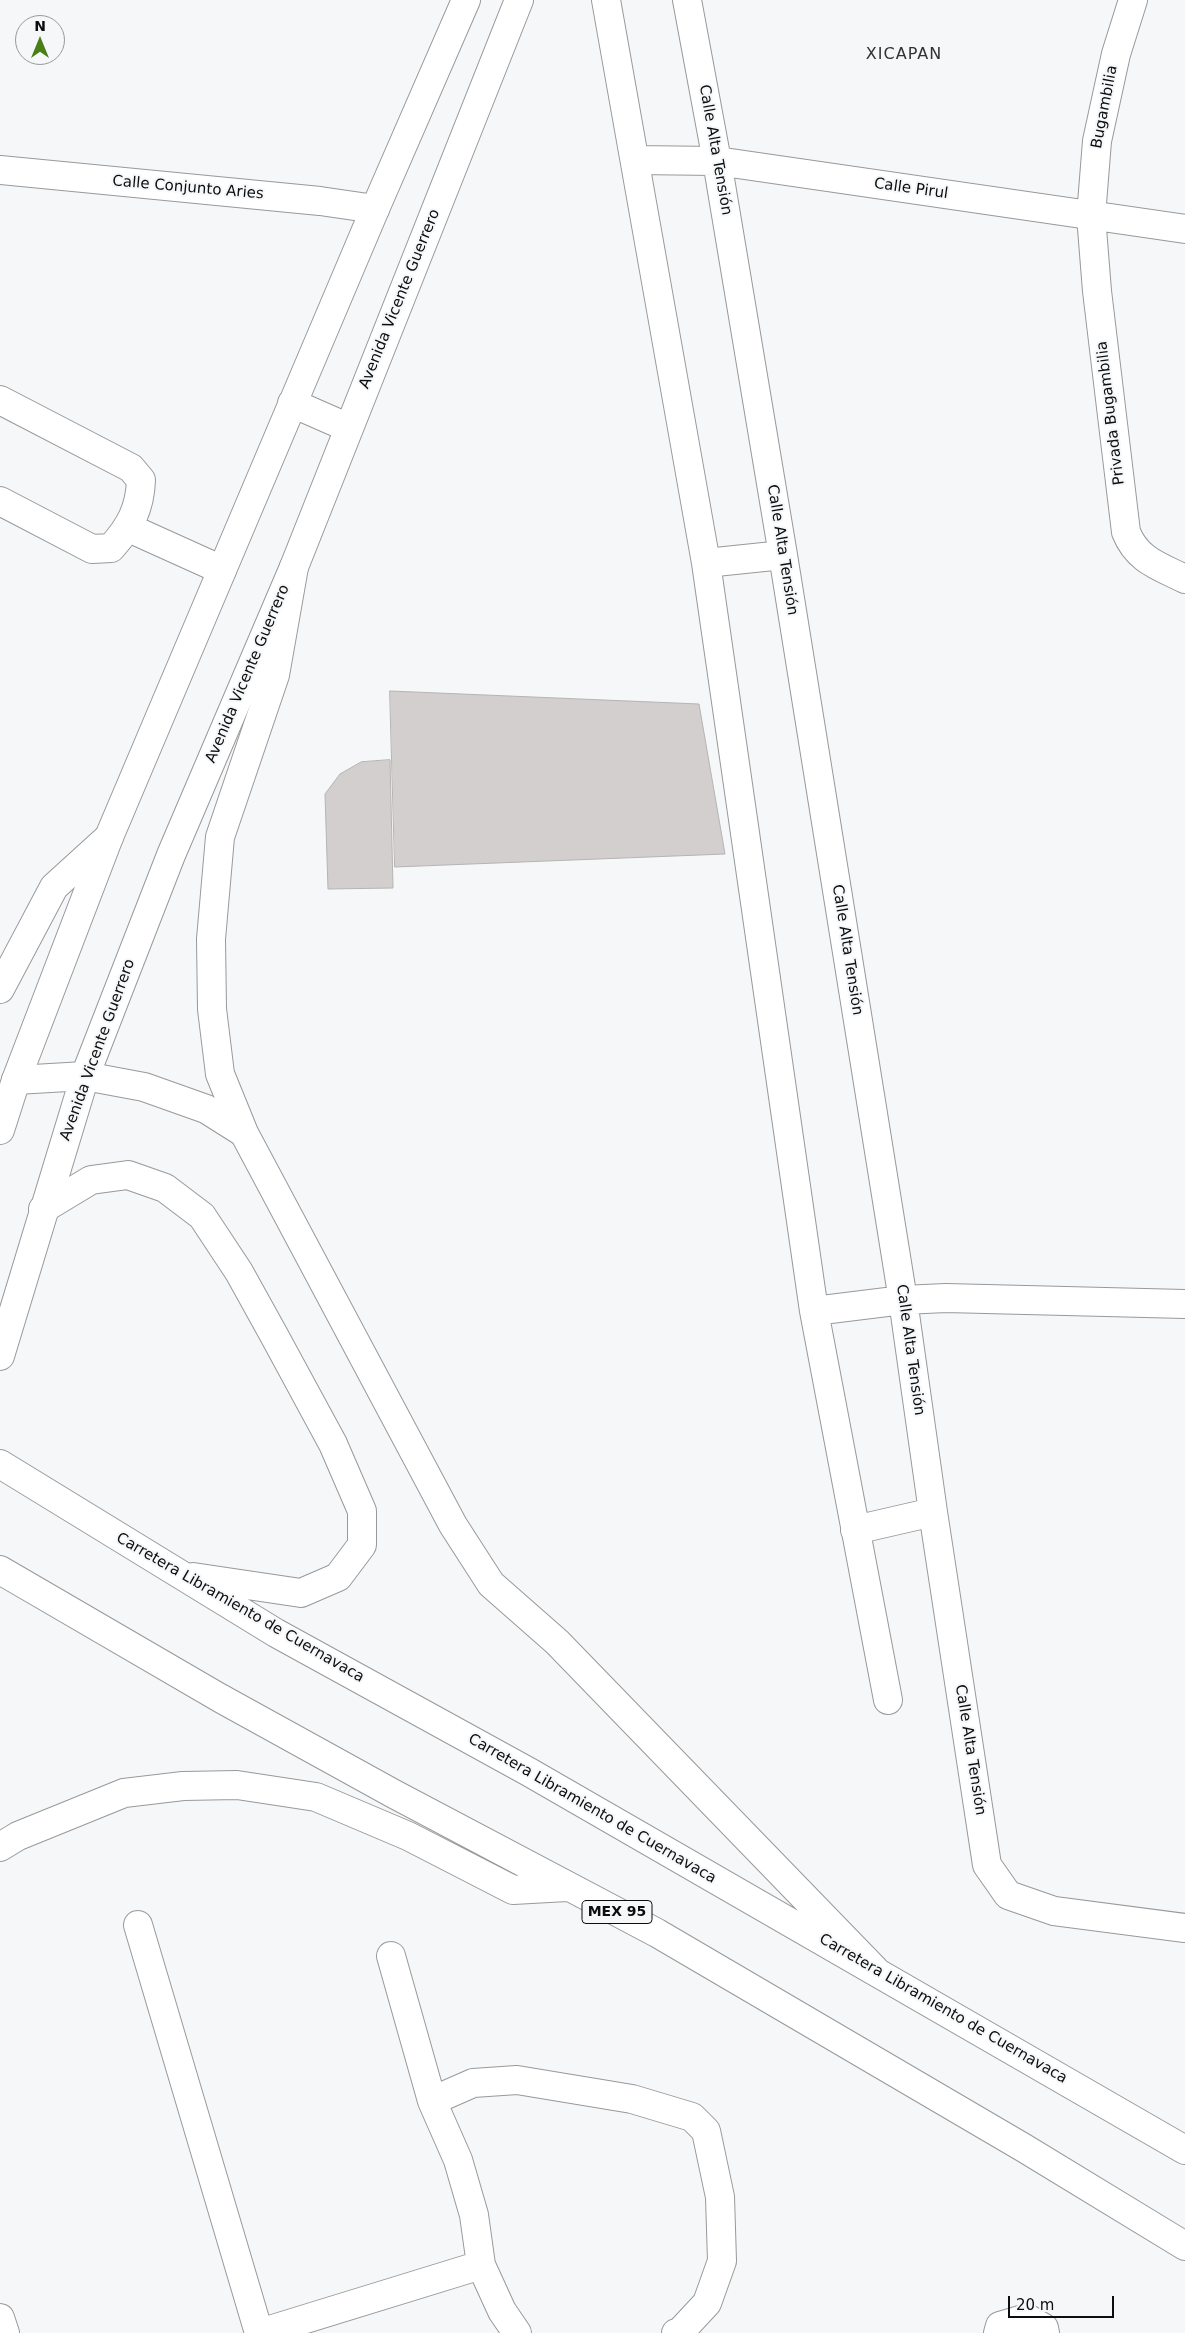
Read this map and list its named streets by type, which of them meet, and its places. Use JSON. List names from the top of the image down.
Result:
{
  "streets": {
    "main road": [
      "Bugambilia",
      "Calle Alta Tensión",
      "Calle Conjunto Aries",
      "Calle Pirul",
      "Avenida Vicente Guerrero",
      "Privada Bugambilia",
      "Carretera Libramiento de Cuernavaca",
      "MEX 95"
    ]
  },
  "crossings": [
    ["Bugambilia", "Calle Pirul"],
    ["Bugambilia", "Privada Bugambilia"],
    ["Calle Alta Tensión", "Calle Pirul"],
    ["Calle Pirul", "Privada Bugambilia"]
  ],
  "districts": ["XICAPAN"],
  "scale_bar": "20 m",
  "north": "top"
}
